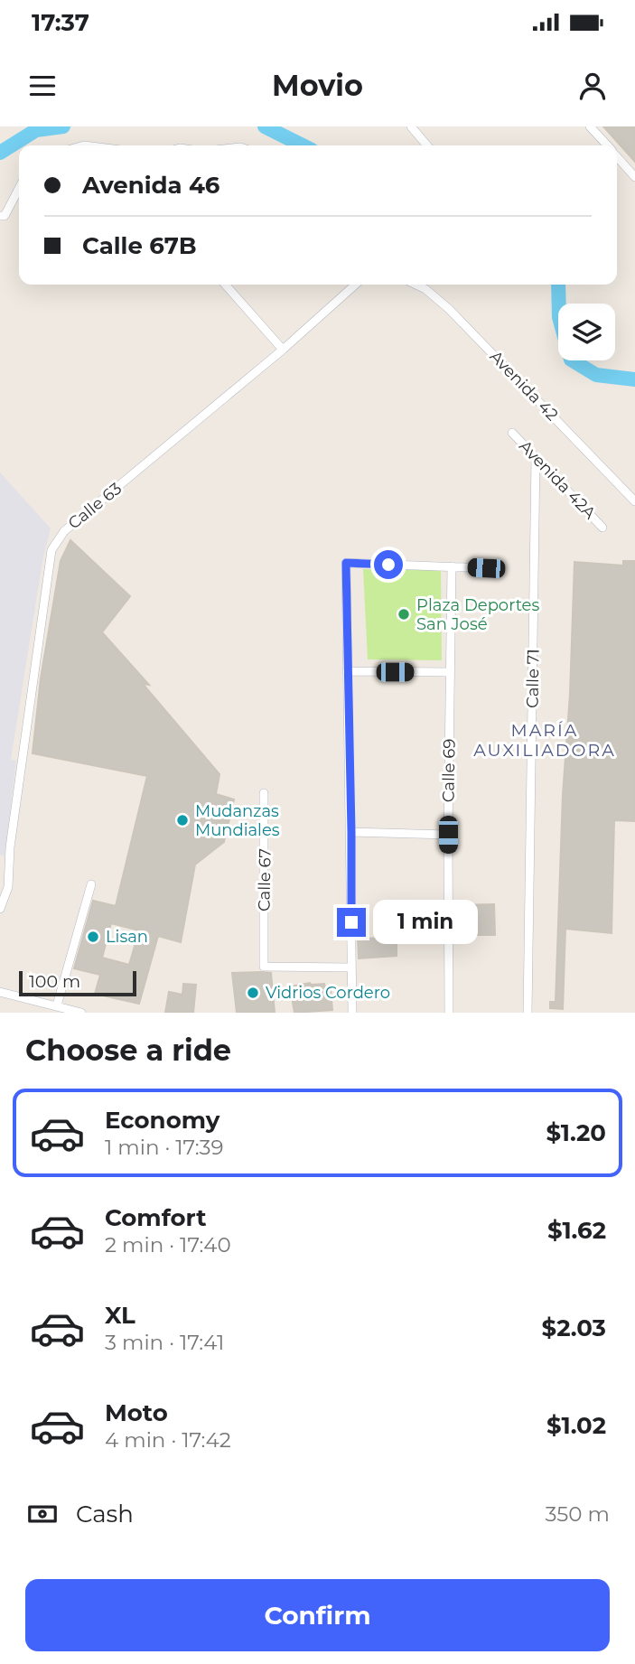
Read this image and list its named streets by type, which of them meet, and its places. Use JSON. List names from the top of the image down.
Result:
{
  "streets": {
    "street": [
      "Avenida 42",
      "Avenida 42A",
      "Calle 63",
      "Calle 71",
      "Calle 69",
      "Calle 67"
    ]
  },
  "crossings": [
    ["Avenida 42A", "Calle 71"]
  ],
  "districts": ["MARÍA AUXILIADORA"],
  "places": [
    "Plaza Deportes San José",
    "Mudanzas Mundiales",
    "Lisan",
    "Vidrios Cordero"
  ],
  "scale_bar": "100 m",
  "page": {
    "status": "17:37",
    "header": "Movio",
    "banner": ["Avenida 46", "Calle 67B"],
    "bubble": "1 min",
    "scale": "100 m",
    "heading": "Choose a ride",
    "list": [
      {
        "name": "Economy",
        "note": "1 min · 17:39",
        "value": "$1.20"
      },
      {
        "name": "Comfort",
        "note": "2 min · 17:40",
        "value": "$1.62"
      },
      {
        "name": "XL",
        "note": "3 min · 17:41",
        "value": "$2.03"
      },
      {
        "name": "Moto",
        "note": "4 min · 17:42",
        "value": "$1.02"
      }
    ],
    "pay": ["Cash", "350 m"],
    "buttons": "Confirm"
  }
}
